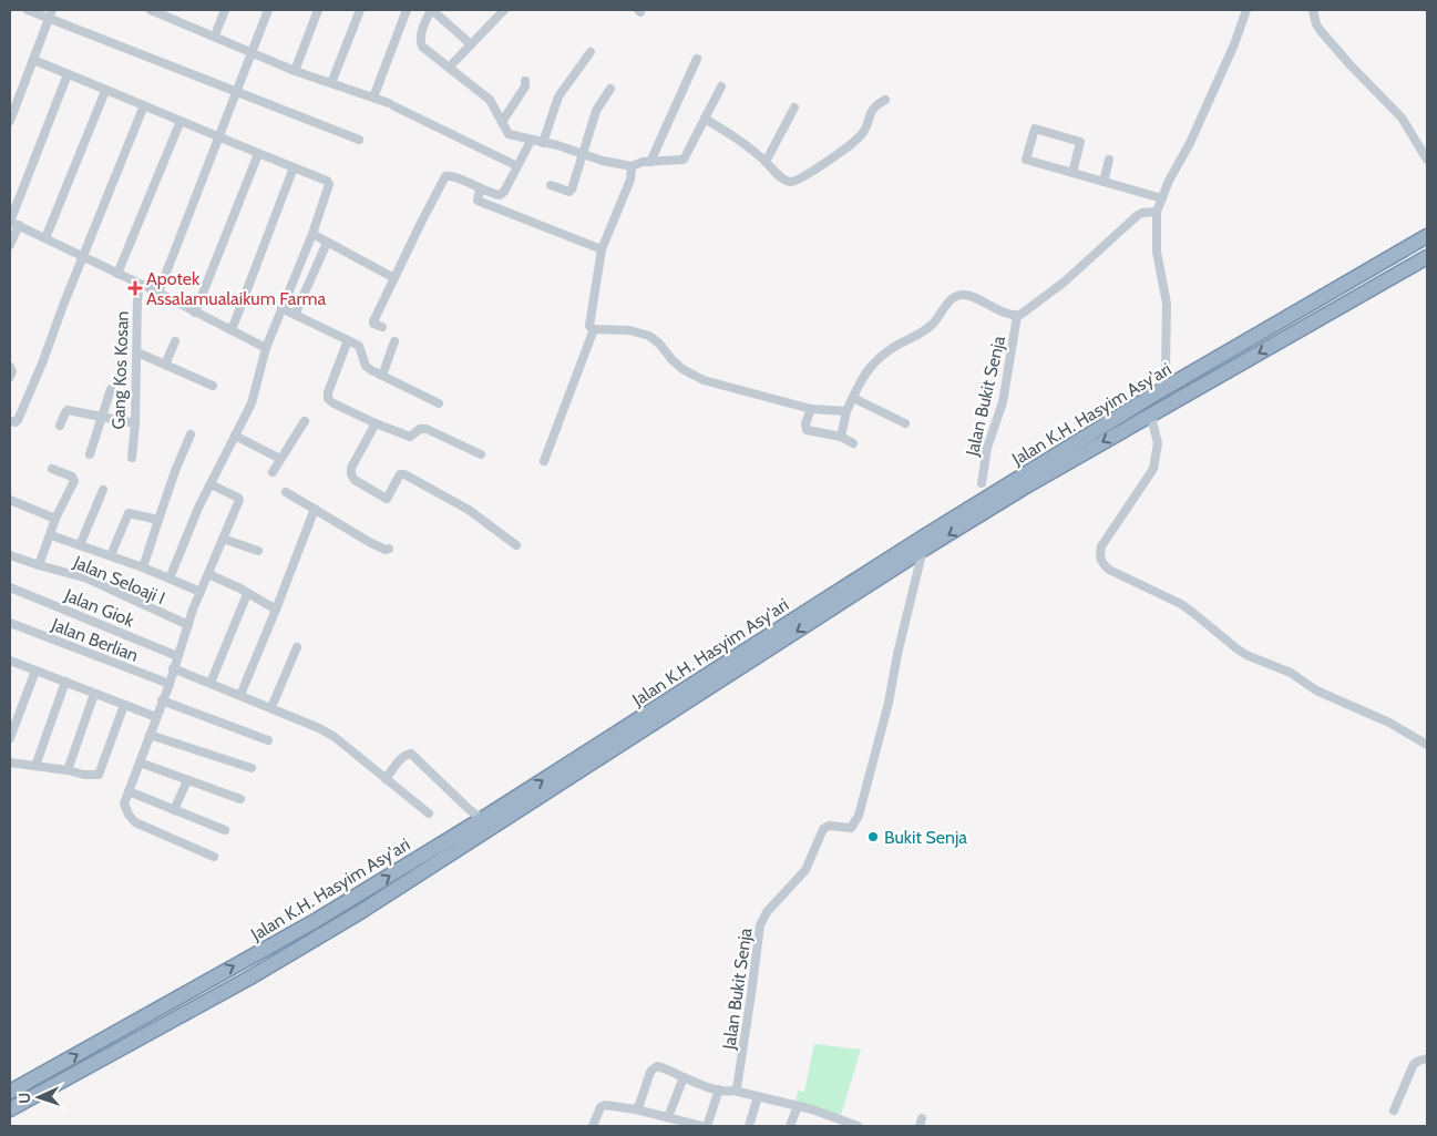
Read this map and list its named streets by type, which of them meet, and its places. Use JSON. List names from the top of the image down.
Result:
{
  "streets": {
    "highway": ["Jalan K.H. Hasyim Asy'ari"],
    "street": [
      "Gang Kos Kosan",
      "Jalan Bukit Senja",
      "Jalan Seloaji I",
      "Jalan Giok",
      "Jalan Berlian"
    ]
  },
  "crossings": [
    ["Jalan Bukit Senja", "Jalan K.H. Hasyim Asy'ari"]
  ],
  "places": {
    "health": ["Apotek Assalamualaikum Farma"],
    "other": ["Bukit Senja"]
  },
  "north": "left"
}
